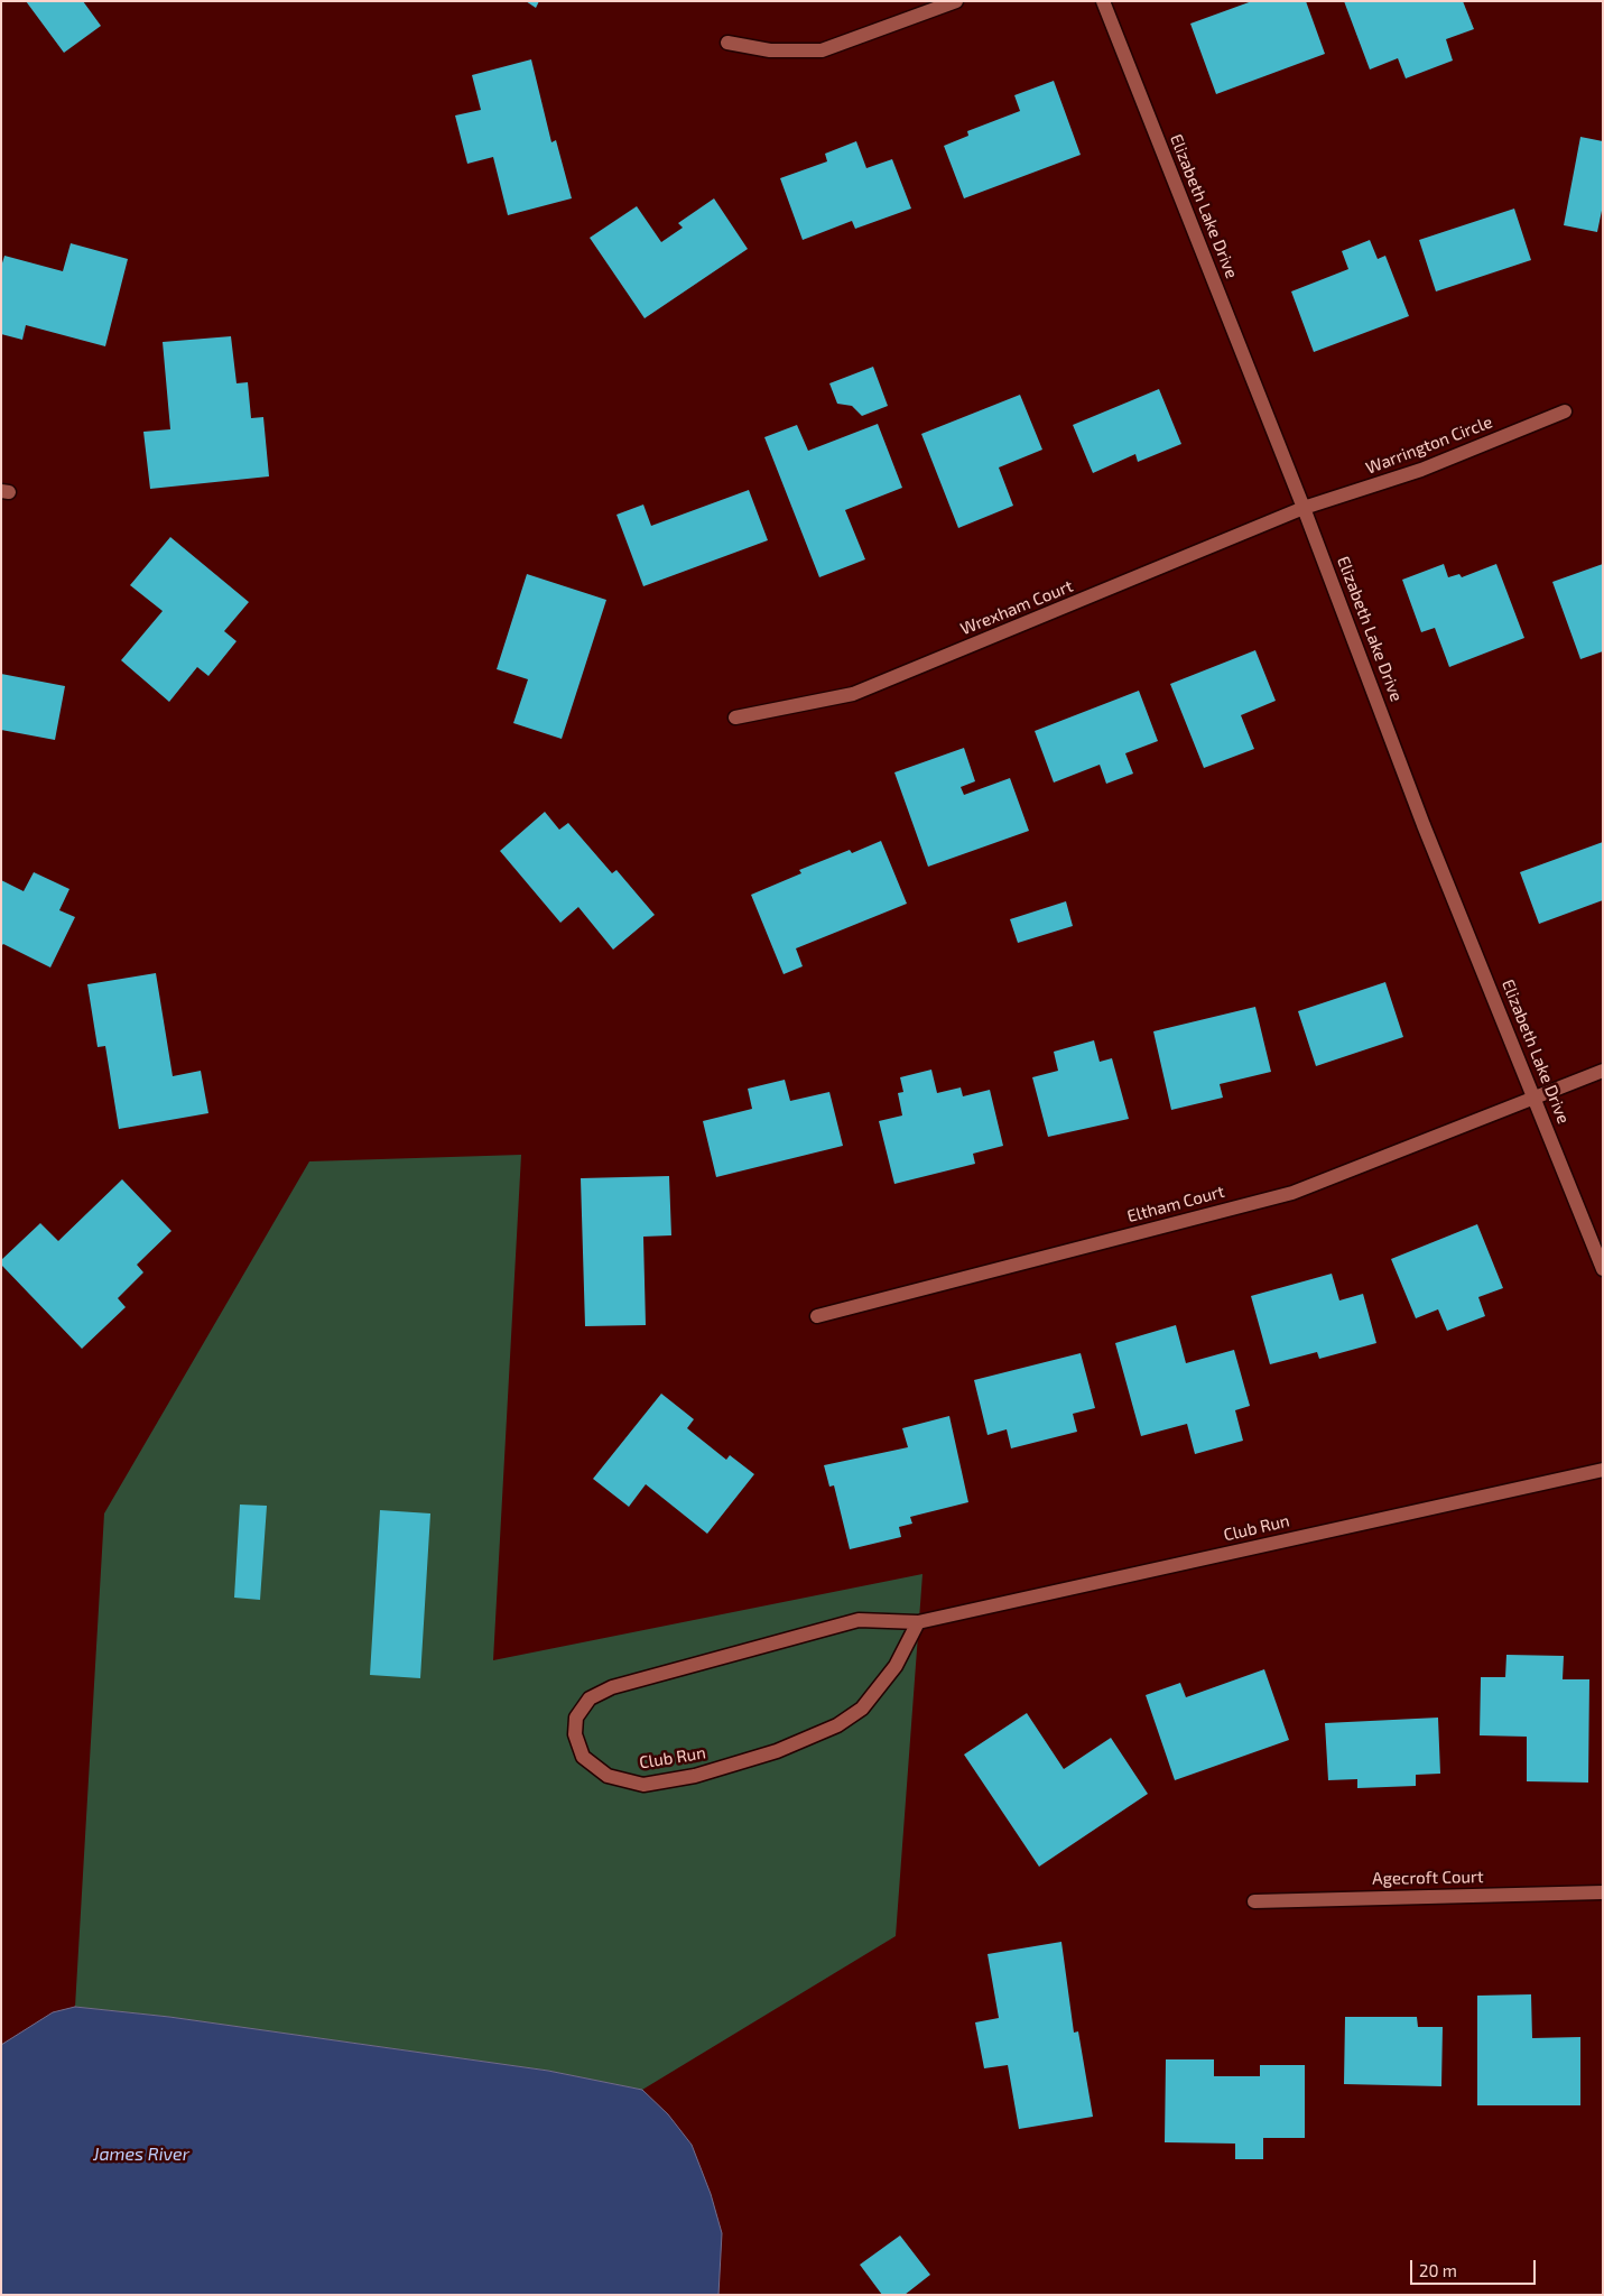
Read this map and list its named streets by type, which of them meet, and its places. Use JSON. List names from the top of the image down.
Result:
{
  "streets": {
    "street": [
      "Elizabeth Lake Drive",
      "Warrington Circle",
      "Wrexham Court",
      "Eltham Court",
      "Club Run",
      "Agecroft Court"
    ]
  },
  "crossings": [
    ["Elizabeth Lake Drive", "Warrington Circle"],
    ["Elizabeth Lake Drive", "Wrexham Court"],
    ["Elizabeth Lake Drive", "Eltham Court"],
    ["Warrington Circle", "Wrexham Court"]
  ],
  "water": ["James River"],
  "scale_bar": "20 m"
}
